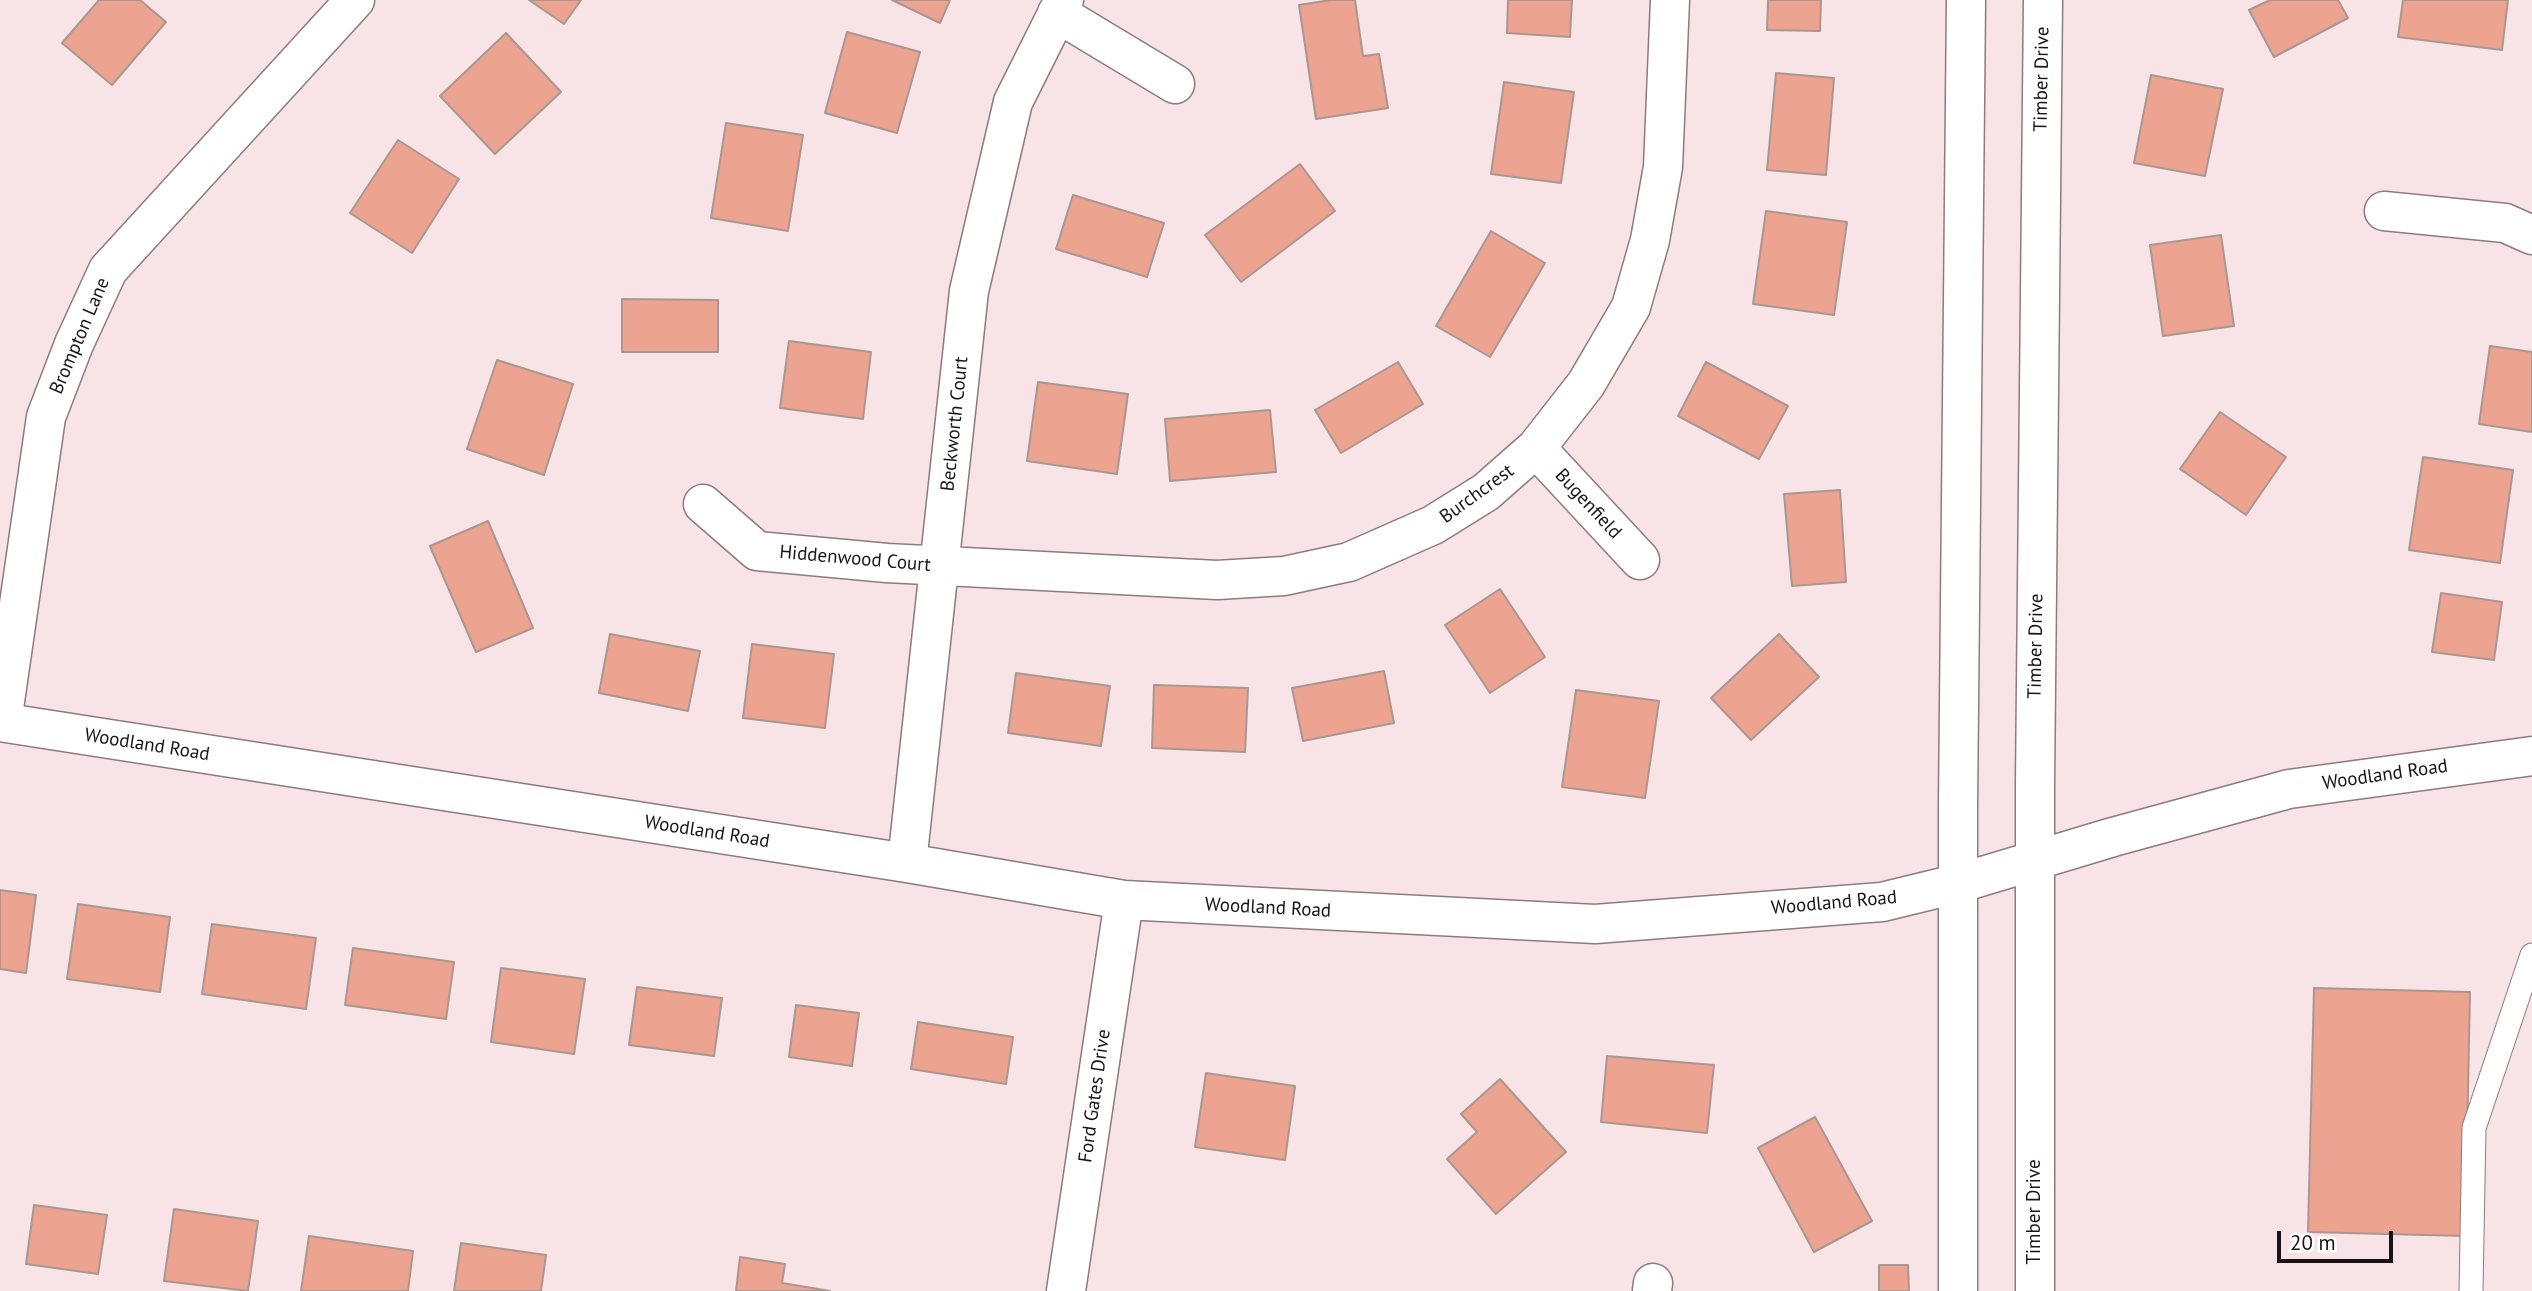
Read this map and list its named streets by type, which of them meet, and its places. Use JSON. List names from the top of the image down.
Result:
{
  "streets": {
    "street": [
      "Timber Drive",
      "Brompton Lane",
      "Beckworth Court",
      "Burchcrest",
      "Bugenfield",
      "Hiddenwood Court",
      "Woodland Road",
      "Ford Gates Drive"
    ]
  },
  "crossings": [
    ["Timber Drive", "Woodland Road"],
    ["Brompton Lane", "Woodland Road"],
    ["Beckworth Court", "Burchcrest"],
    ["Beckworth Court", "Hiddenwood Court"],
    ["Beckworth Court", "Woodland Road"],
    ["Burchcrest", "Bugenfield"],
    ["Burchcrest", "Hiddenwood Court"],
    ["Woodland Road", "Ford Gates Drive"]
  ],
  "scale_bar": "20 m"
}
